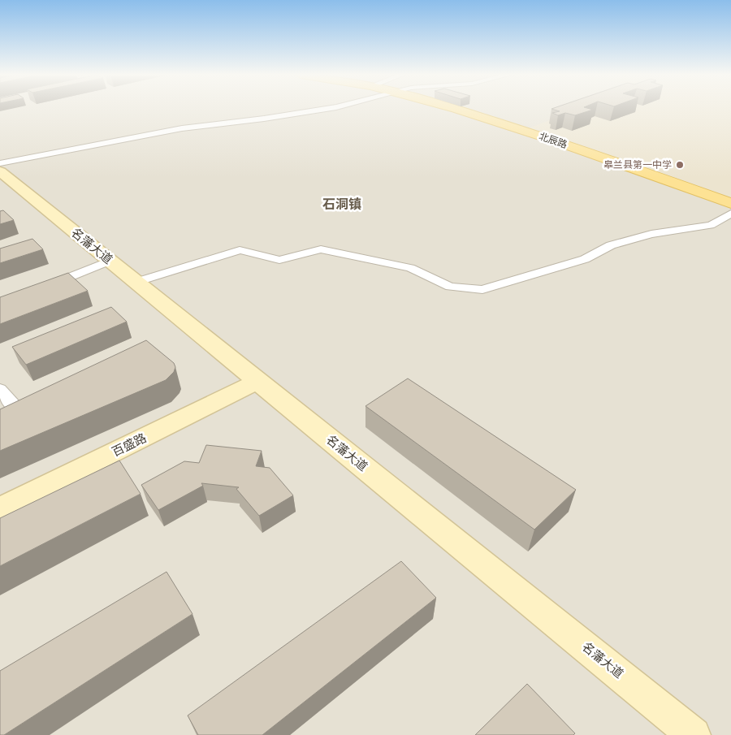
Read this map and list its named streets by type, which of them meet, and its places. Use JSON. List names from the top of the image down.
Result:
{
  "streets": {
    "main road": ["北辰路", "名藩大道", "百盛路"]
  },
  "crossings": [
    ["名藩大道", "百盛路"]
  ],
  "districts": ["石洞镇"],
  "places": ["皋兰县第一中学"]
}
